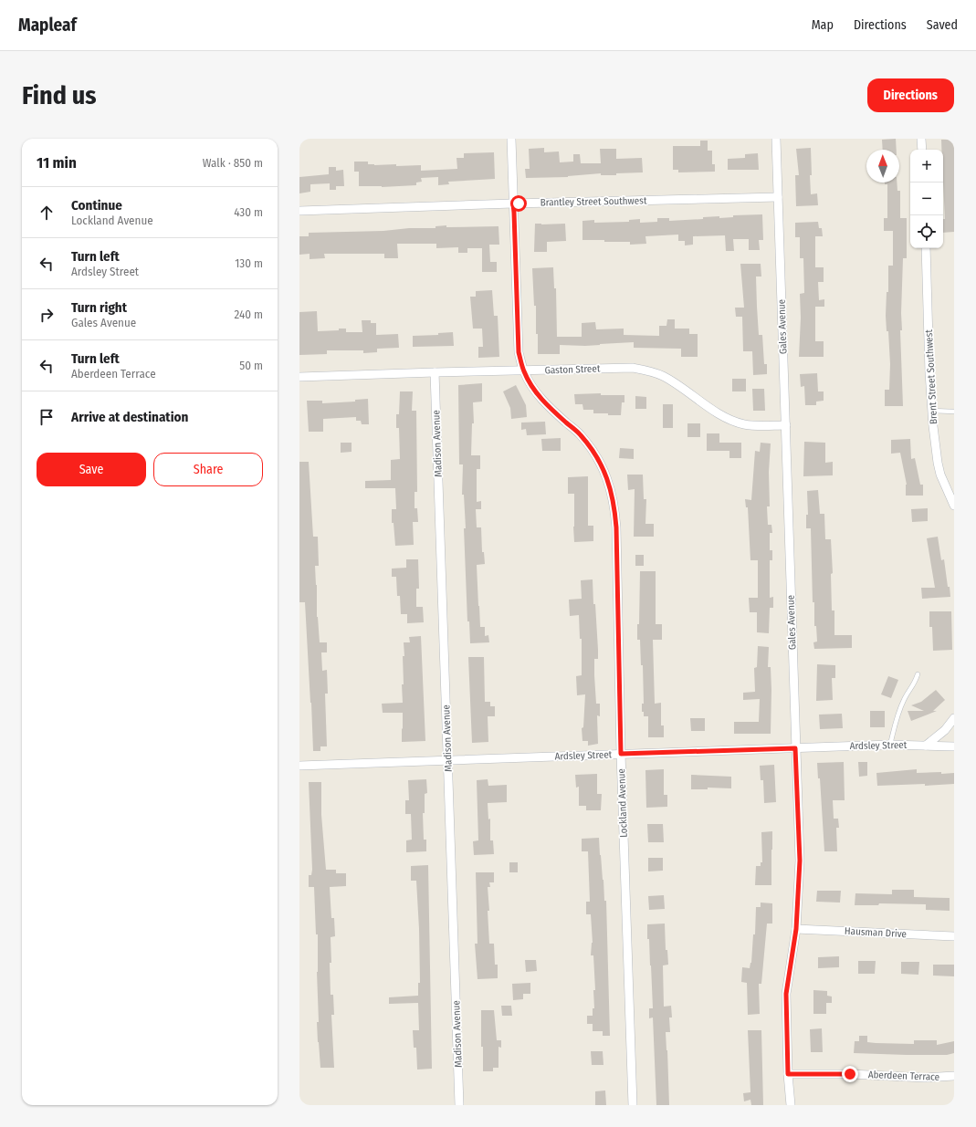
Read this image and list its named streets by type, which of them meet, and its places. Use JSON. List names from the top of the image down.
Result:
{
  "streets": {
    "street": [
      "Brantley Street Southwest",
      "Gales Avenue",
      "Gaston Street",
      "Brent Street Southwest",
      "Madison Avenue",
      "Ardsley Street",
      "Lockland Avenue",
      "Hausman Drive",
      "Aberdeen Terrace"
    ]
  },
  "crossings": [
    ["Brantley Street Southwest", "Gales Avenue"],
    ["Brantley Street Southwest", "Lockland Avenue"],
    ["Gales Avenue", "Gaston Street"],
    ["Gales Avenue", "Ardsley Street"],
    ["Gales Avenue", "Hausman Drive"],
    ["Gales Avenue", "Aberdeen Terrace"],
    ["Gaston Street", "Madison Avenue"],
    ["Gaston Street", "Lockland Avenue"],
    ["Madison Avenue", "Ardsley Street"],
    ["Ardsley Street", "Lockland Avenue"]
  ],
  "north": "top",
  "page": {
    "header": "Mapleaf",
    "nav": ["Map", "Directions", "Saved"],
    "buttons": [
      "Directions",
      ["Save", "Share"]
    ],
    "title": "Find us",
    "heading": ["11 min", "Walk · 850 m"],
    "map_buttons": ["+", "−"],
    "list": [
      ["Continue", "Lockland Avenue", "430 m"],
      ["Turn left", "Ardsley Street", "130 m"],
      ["Turn right", "Gales Avenue", "240 m"],
      ["Turn left", "Aberdeen Terrace", "50 m"],
      "Arrive at destination"
    ]
  }
}
